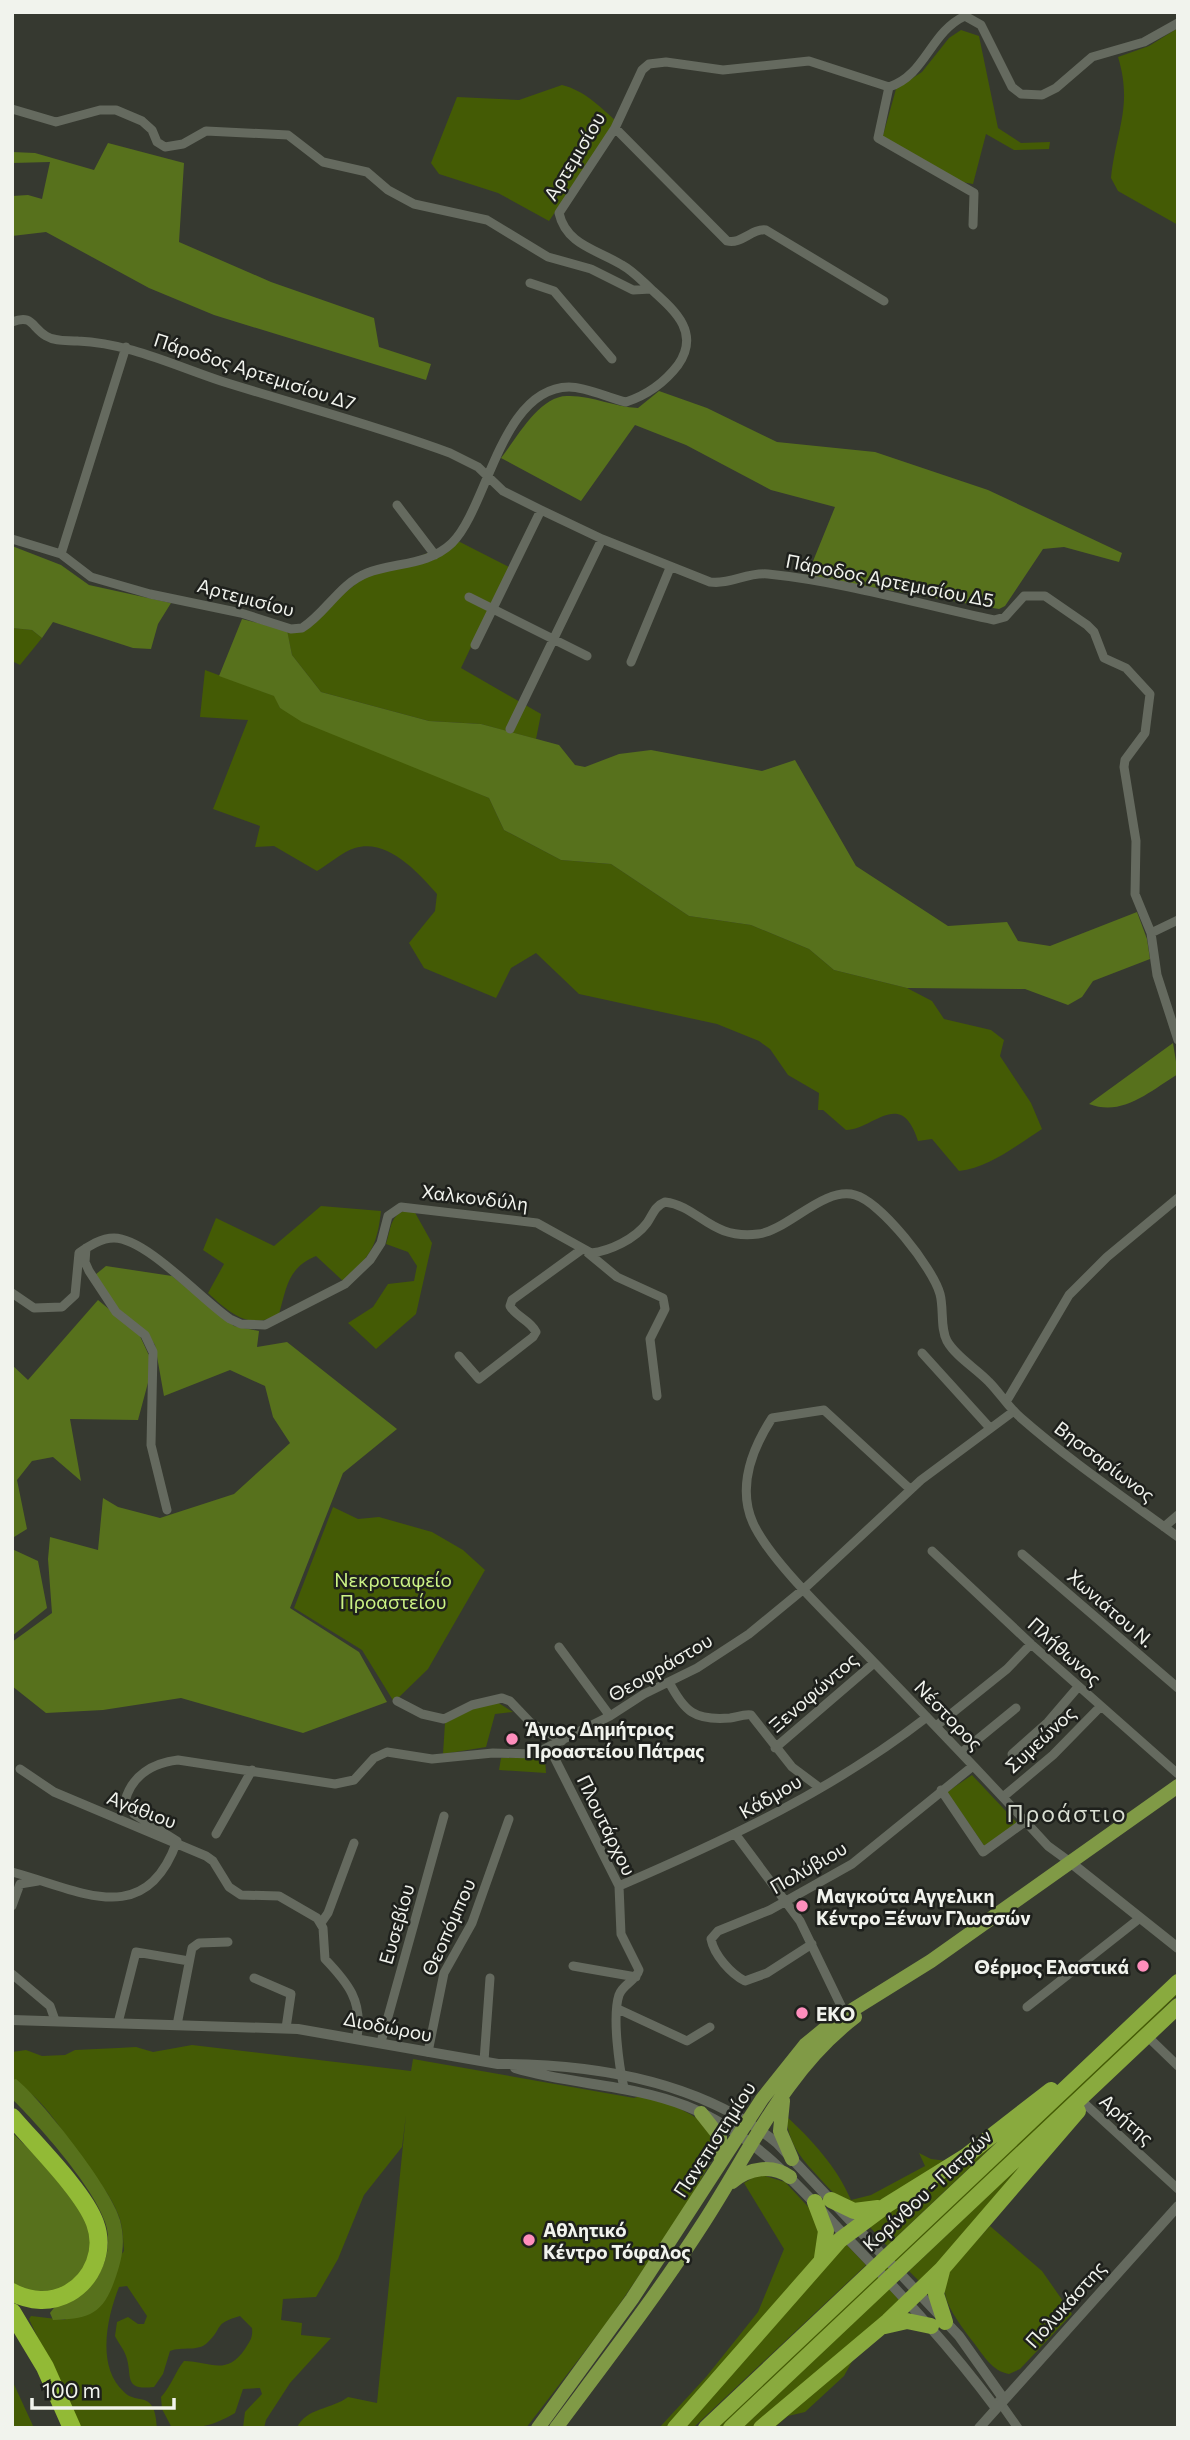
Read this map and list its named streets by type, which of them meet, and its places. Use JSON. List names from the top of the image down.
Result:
{
  "streets": {
    "highway": ["Κορίνθου - Πατρών"],
    "main road": ["Πανεπιστημίου"],
    "street": [
      "Αρτεμισίου",
      "Πάροδος Αρτεμισίου Δ7",
      "Πάροδος Αρτεμισίου Δ5",
      "Χαλκονδύλη",
      "Βησσαρίωνος",
      "Χωνιάτου Ν.",
      "Πλήθωνος",
      "Θεοφράστου",
      "Ξενοφώντος",
      "Νέστορος",
      "Συμεώνος",
      "Κάδμου",
      "Αγάθιου",
      "Πλουτάρχου",
      "Πολύβιου",
      "Ευσεβίου",
      "Θεοπόμπου",
      "Διοδώρου",
      "Αρήτης",
      "Πολυκάστης"
    ]
  },
  "crossings": [
    ["Αρτεμισίου", "Πάροδος Αρτεμισίου Δ7"],
    ["Αρτεμισίου", "Πάροδος Αρτεμισίου Δ5"],
    ["Πάροδος Αρτεμισίου Δ7", "Πάροδος Αρτεμισίου Δ5"],
    ["Βησσαρίωνος", "Θεοφράστου"],
    ["Πλήθωνος", "Συμεώνος"],
    ["Θεοφράστου", "Νέστορος"],
    ["Θεοφράστου", "Αγάθιου"],
    ["Θεοφράστου", "Πλουτάρχου"],
    ["Ξενοφώντος", "Νέστορος"],
    ["Νέστορος", "Συμεώνος"],
    ["Νέστορος", "Κάδμου"],
    ["Νέστορος", "Πολύβιου"],
    ["Νέστορος", "Πανεπιστημίου"],
    ["Κάδμου", "Πλουτάρχου"],
    ["Ευσεβίου", "Διοδώρου"],
    ["Θεοπόμπου", "Διοδώρου"],
    ["Διοδώρου", "Πανεπιστημίου"]
  ],
  "districts": ["Προάστιο"],
  "parks": ["Νεκροταφείο Προαστείου"],
  "places": [
    "Άγιος Δημήτριος Προαστείου Πάτρας",
    "Μαγκούτα Αγγελικη Κέντρο Ξένων Γλωσσών",
    "Θέρμος Ελαστικά",
    "EKO",
    "Αθλητικό Κέντρο Τόφαλος"
  ],
  "scale_bar": "100 m"
}
